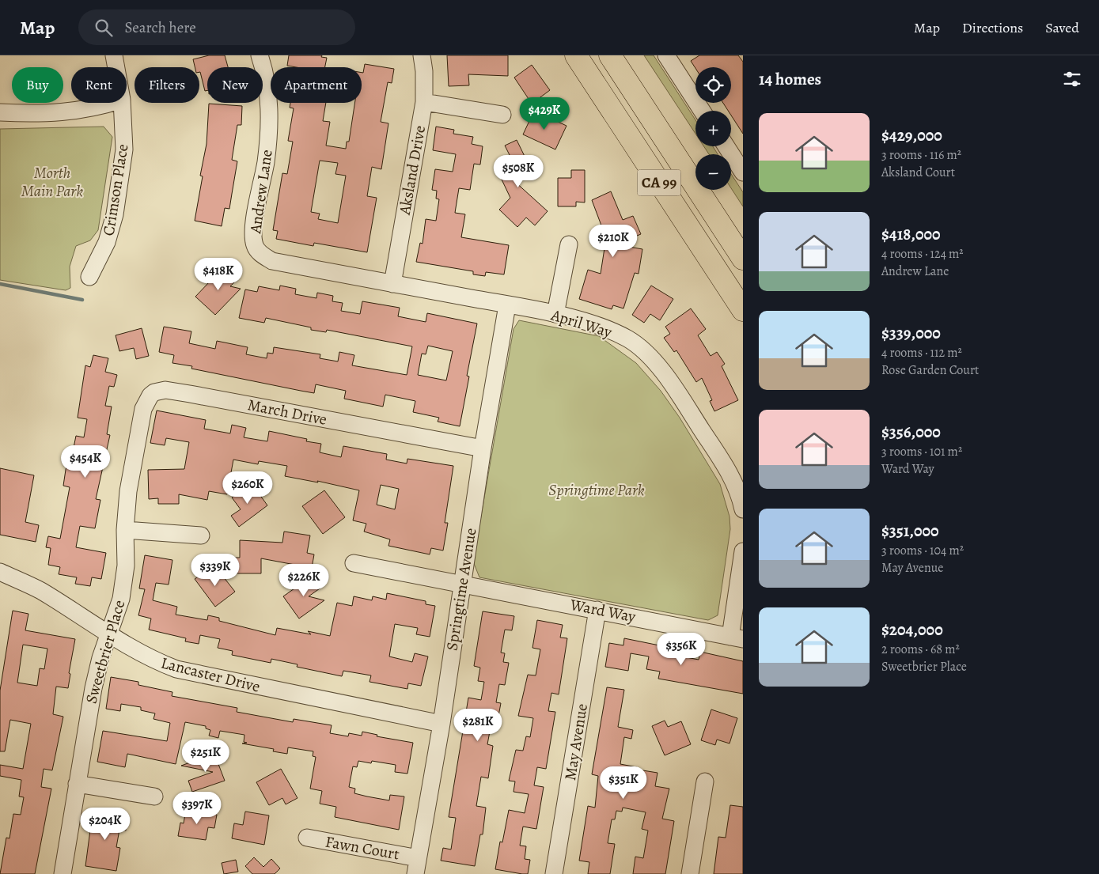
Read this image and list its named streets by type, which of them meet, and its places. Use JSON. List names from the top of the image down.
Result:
{
  "streets": {
    "highway": ["CA 99"],
    "street": [
      "Aksland Drive",
      "Crimson Place",
      "Andrew Lane",
      "April Way",
      "March Drive",
      "Springtime Avenue",
      "Ward Way",
      "Sweetbrier Place",
      "Lancaster Drive",
      "May Avenue",
      "Fawn Court"
    ]
  },
  "crossings": [
    ["Aksland Drive", "April Way"],
    ["Andrew Lane", "April Way"],
    ["April Way", "Springtime Avenue"],
    ["March Drive", "Springtime Avenue"],
    ["March Drive", "Sweetbrier Place"],
    ["Springtime Avenue", "Ward Way"],
    ["Springtime Avenue", "Lancaster Drive"],
    ["Springtime Avenue", "Fawn Court"],
    ["Ward Way", "May Avenue"],
    ["Sweetbrier Place", "Lancaster Drive"]
  ],
  "parks": ["Morth Main Park", "Springtime Park"],
  "page": {
    "header": "Map",
    "search": "Search here",
    "nav": ["Map", "Directions", "Saved"],
    "heading": "14 homes",
    "map_buttons": ["+", "−"],
    "chip": [
      "Buy",
      "Rent",
      "Filters",
      "New",
      "Apartment"
    ],
    "price": [
      "$429K",
      "$508K",
      "$210K",
      "$418K",
      "$454K",
      "$260K",
      "$339K",
      "$226K",
      "$356K",
      "$281K",
      "$251K",
      "$351K",
      "$397K",
      "$204K"
    ],
    "list": [
      {
        "name": "$429,000",
        "note": "3 rooms · 116 m² · Aksland Court"
      },
      {
        "name": "$418,000",
        "note": "4 rooms · 124 m² · Andrew Lane"
      },
      {
        "name": "$339,000",
        "note": "4 rooms · 112 m² · Rose Garden Court"
      },
      {
        "name": "$356,000",
        "note": "3 rooms · 101 m² · Ward Way"
      },
      {
        "name": "$351,000",
        "note": "3 rooms · 104 m² · May Avenue"
      },
      {
        "name": "$204,000",
        "note": "2 rooms · 68 m² · Sweetbrier Place"
      }
    ]
  }
}
